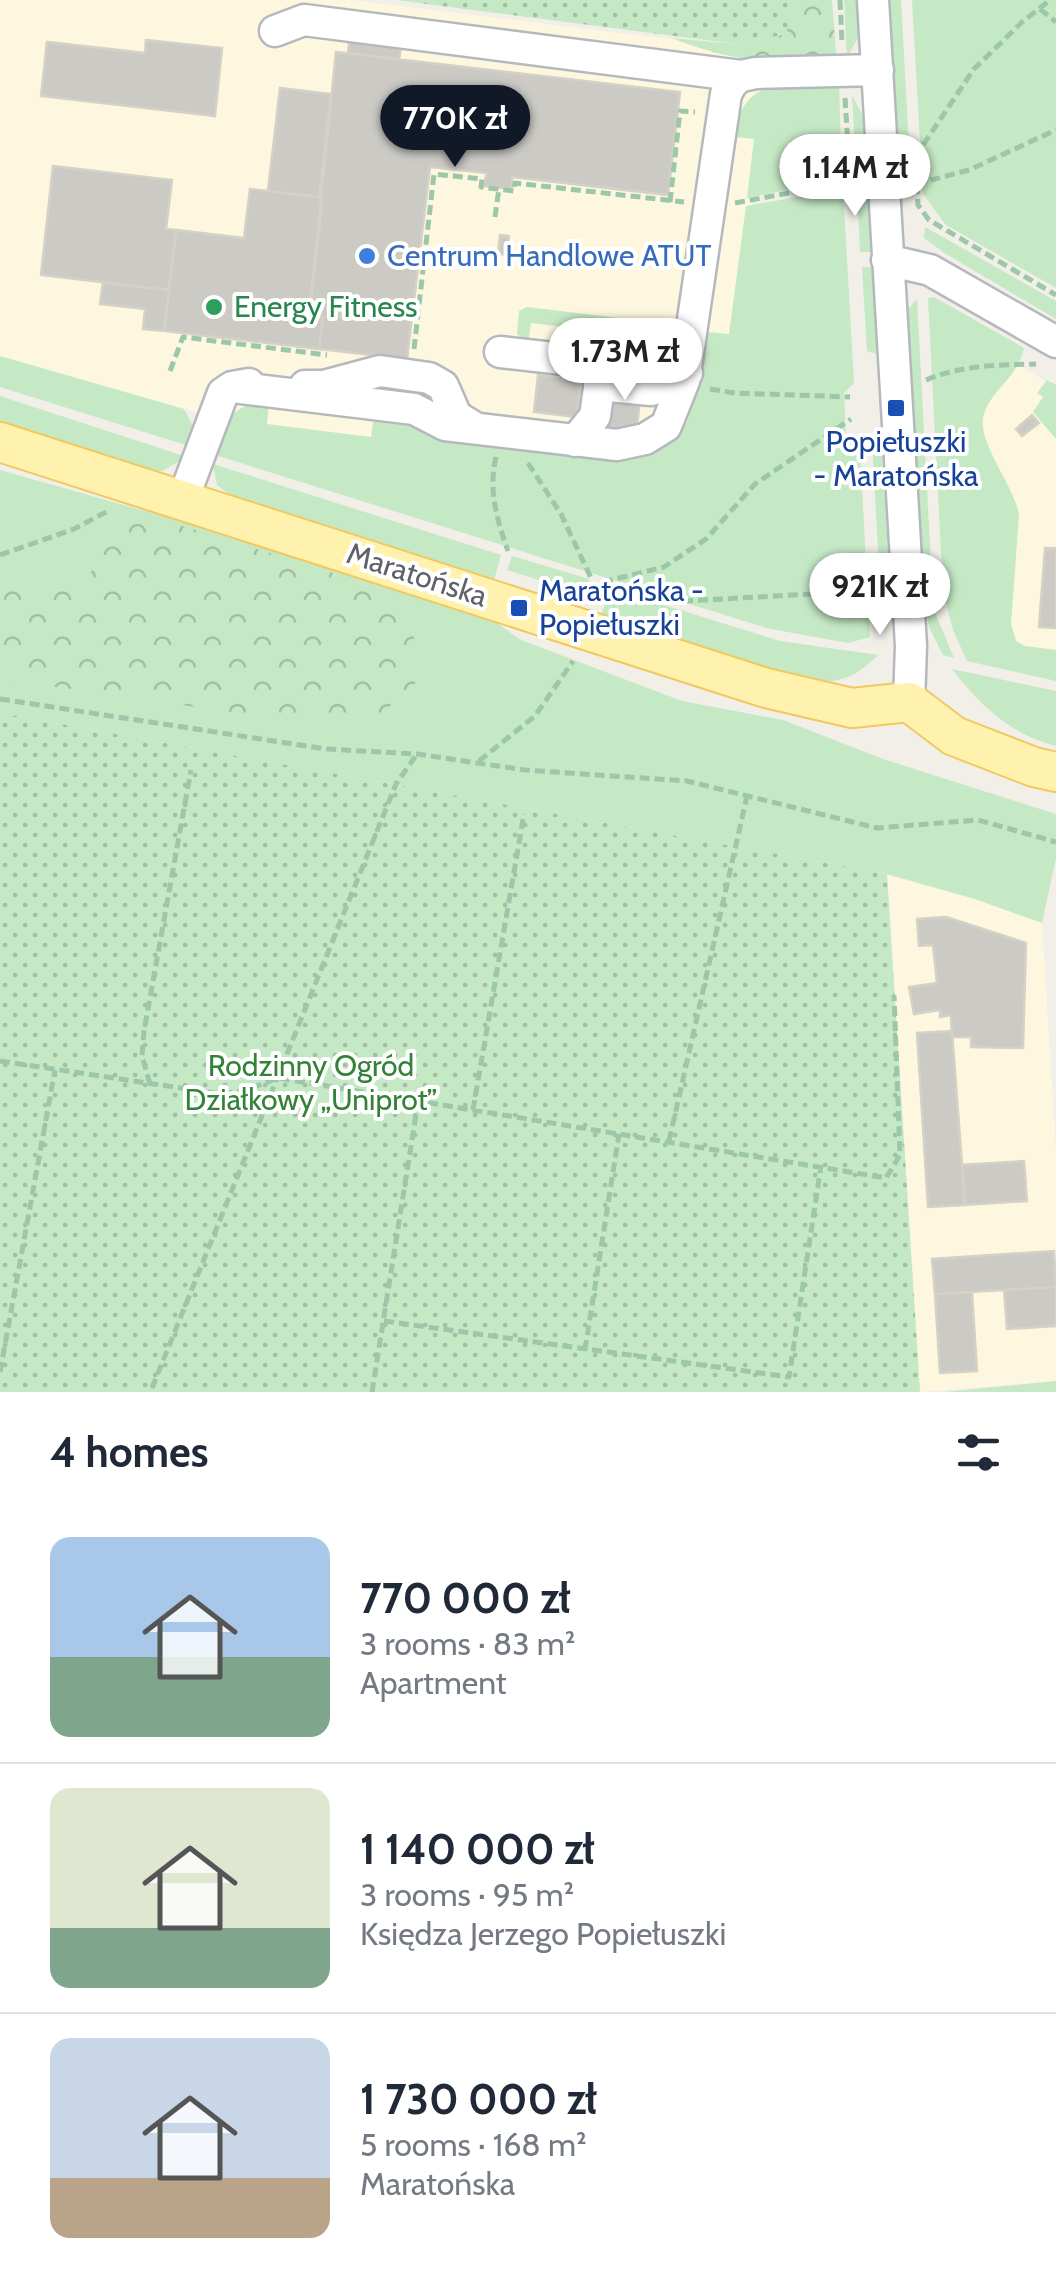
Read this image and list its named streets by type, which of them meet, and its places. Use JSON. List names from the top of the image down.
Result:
{
  "streets": {
    "main road": ["Maratońska"]
  },
  "parks": ["Rodzinny Ogród Działkowy „Uniprot”"],
  "places": {
    "other": ["Centrum Handlowe ATUT", "Energy Fitness"],
    "transit": ["Popiełuszki - Maratońska", "Maratońska - Popiełuszki"]
  },
  "page": {
    "price": [
      "770K zł",
      "1.14M zł",
      "1.73M zł",
      "921K zł"
    ],
    "heading": "4 homes",
    "list": [
      {
        "name": "770 000 zł",
        "note": "3 rooms · 83 m² · Apartment"
      },
      {
        "name": "1 140 000 zł",
        "note": "3 rooms · 95 m² · Księdza Jerzego Popiełuszki"
      },
      {
        "name": "1 730 000 zł",
        "note": "5 rooms · 168 m² · Maratońska"
      }
    ]
  }
}
